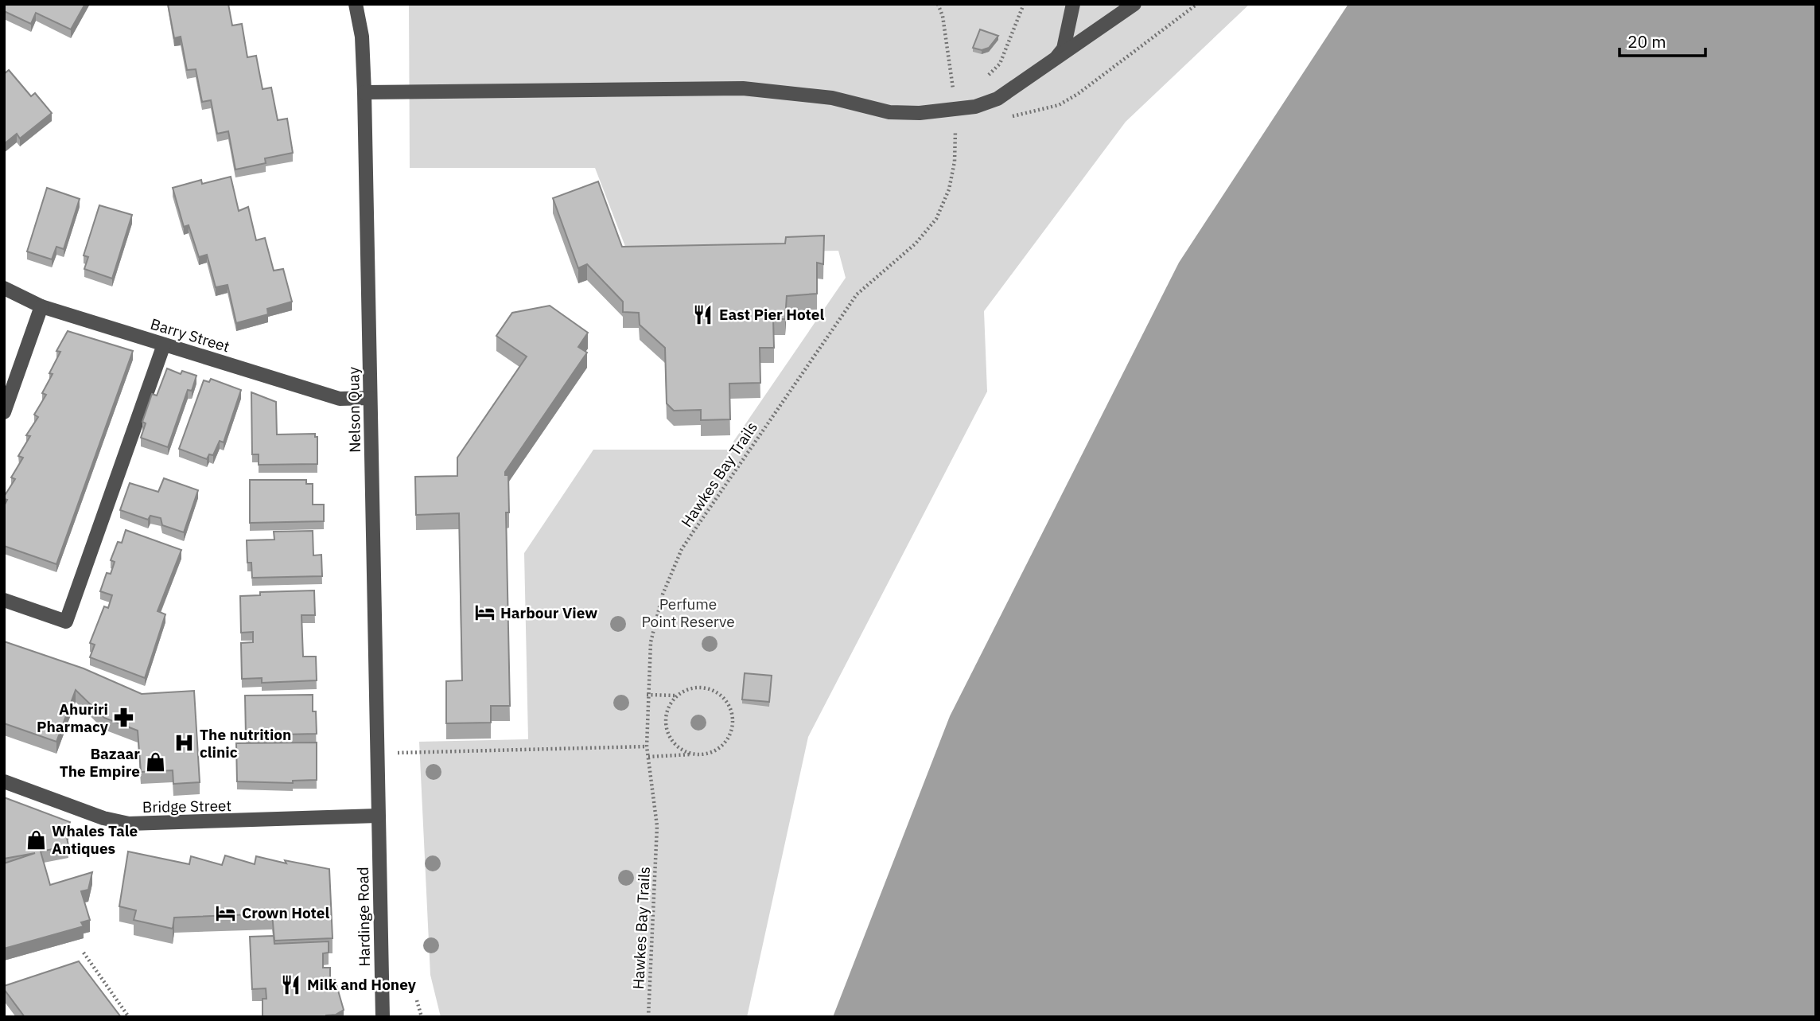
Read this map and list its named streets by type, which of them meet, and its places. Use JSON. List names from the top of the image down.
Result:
{
  "streets": {
    "street": [
      "Barry Street",
      "Nelson Quay",
      "Bridge Street",
      "Hardinge Road"
    ],
    "path": ["Hawkes Bay Trails"]
  },
  "crossings": [
    ["Barry Street", "Nelson Quay"],
    ["Nelson Quay", "Bridge Street"],
    ["Nelson Quay", "Hardinge Road"],
    ["Bridge Street", "Hardinge Road"]
  ],
  "parks": ["Perfume Point Reserve"],
  "places": {
    "restaurant": ["East Pier Hotel", "Milk and Honey"],
    "hotel": ["Harbour View", "Crown Hotel"],
    "pharmacy": ["Ahuriri Pharmacy"],
    "hospital": ["The nutrition clinic"],
    "shop": ["Bazaar The Empire", "Whales Tale Antiques"]
  },
  "scale_bar": "20 m"
}
